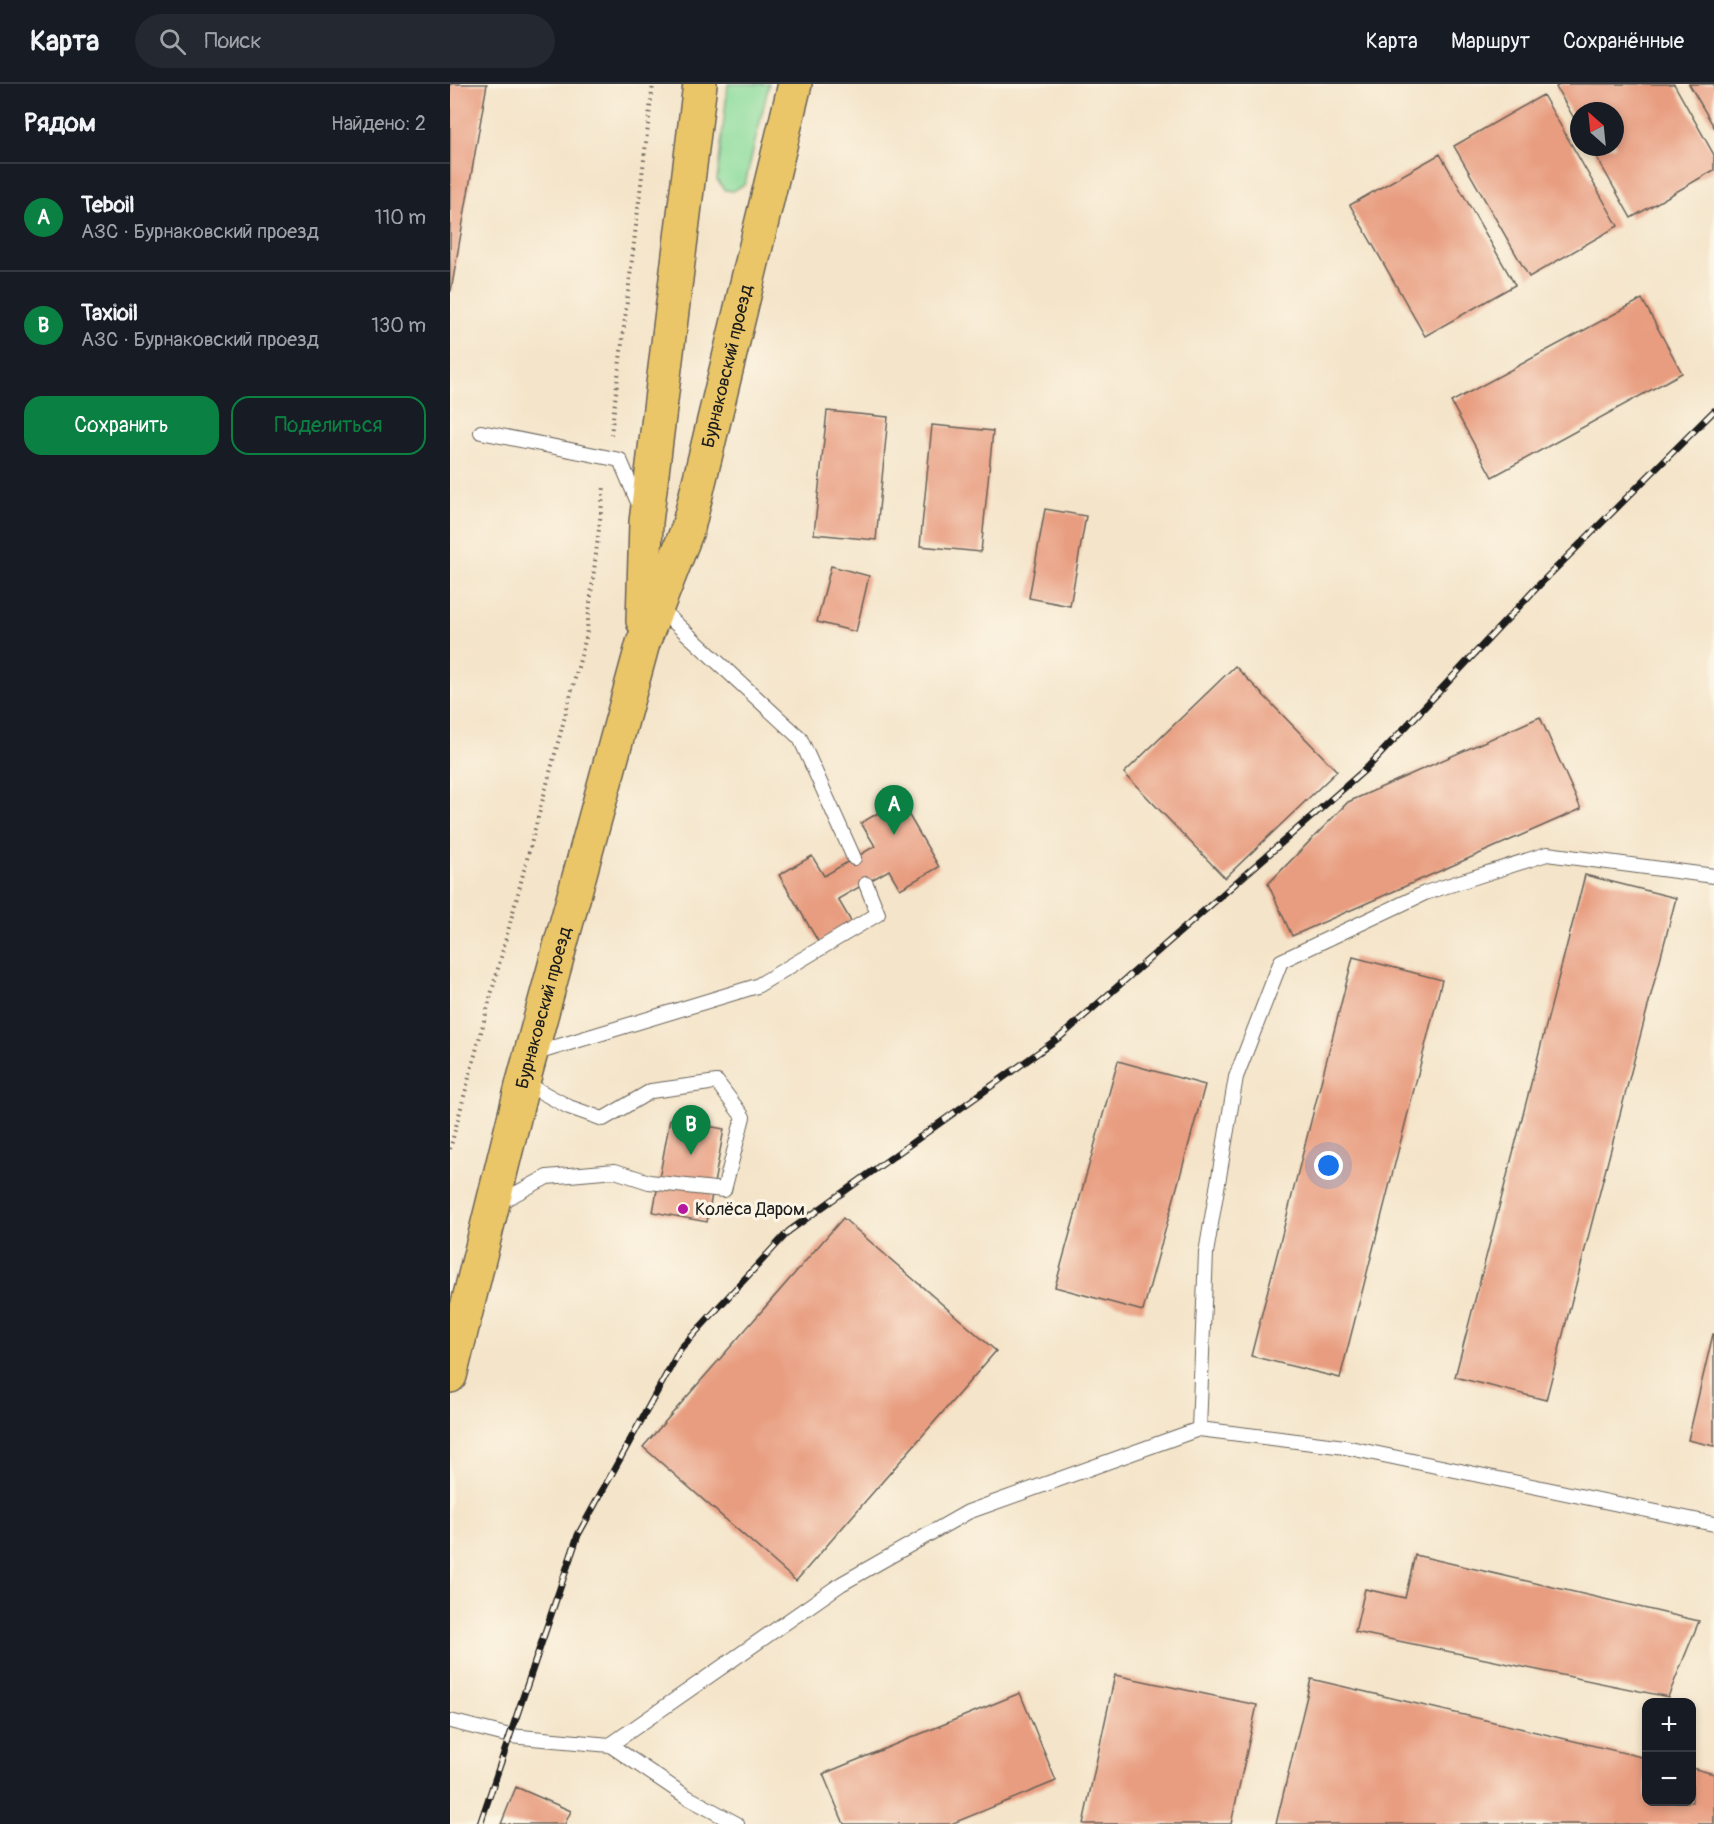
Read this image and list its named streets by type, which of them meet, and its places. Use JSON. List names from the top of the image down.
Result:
{
  "streets": {
    "main road": ["Бурнаковский проезд"]
  },
  "places": ["Колёса Даром"],
  "north": "top left",
  "page": {
    "header": "Карта",
    "search": "Поиск",
    "nav": ["Карта", "Маршрут", "Сохранённые"],
    "heading": ["Рядом", "Найдено: 2"],
    "list": [
      {
        "mark": "A",
        "name": "Teboil",
        "note": "АЗС · Бурнаковский проезд",
        "value": "110 m"
      },
      {
        "mark": "B",
        "name": "Taxioil",
        "note": "АЗС · Бурнаковский проезд",
        "value": "130 m"
      }
    ],
    "buttons": ["Сохранить", "Поделиться"],
    "pins": ["A", "B"],
    "map_buttons": ["+", "−"]
  }
}
